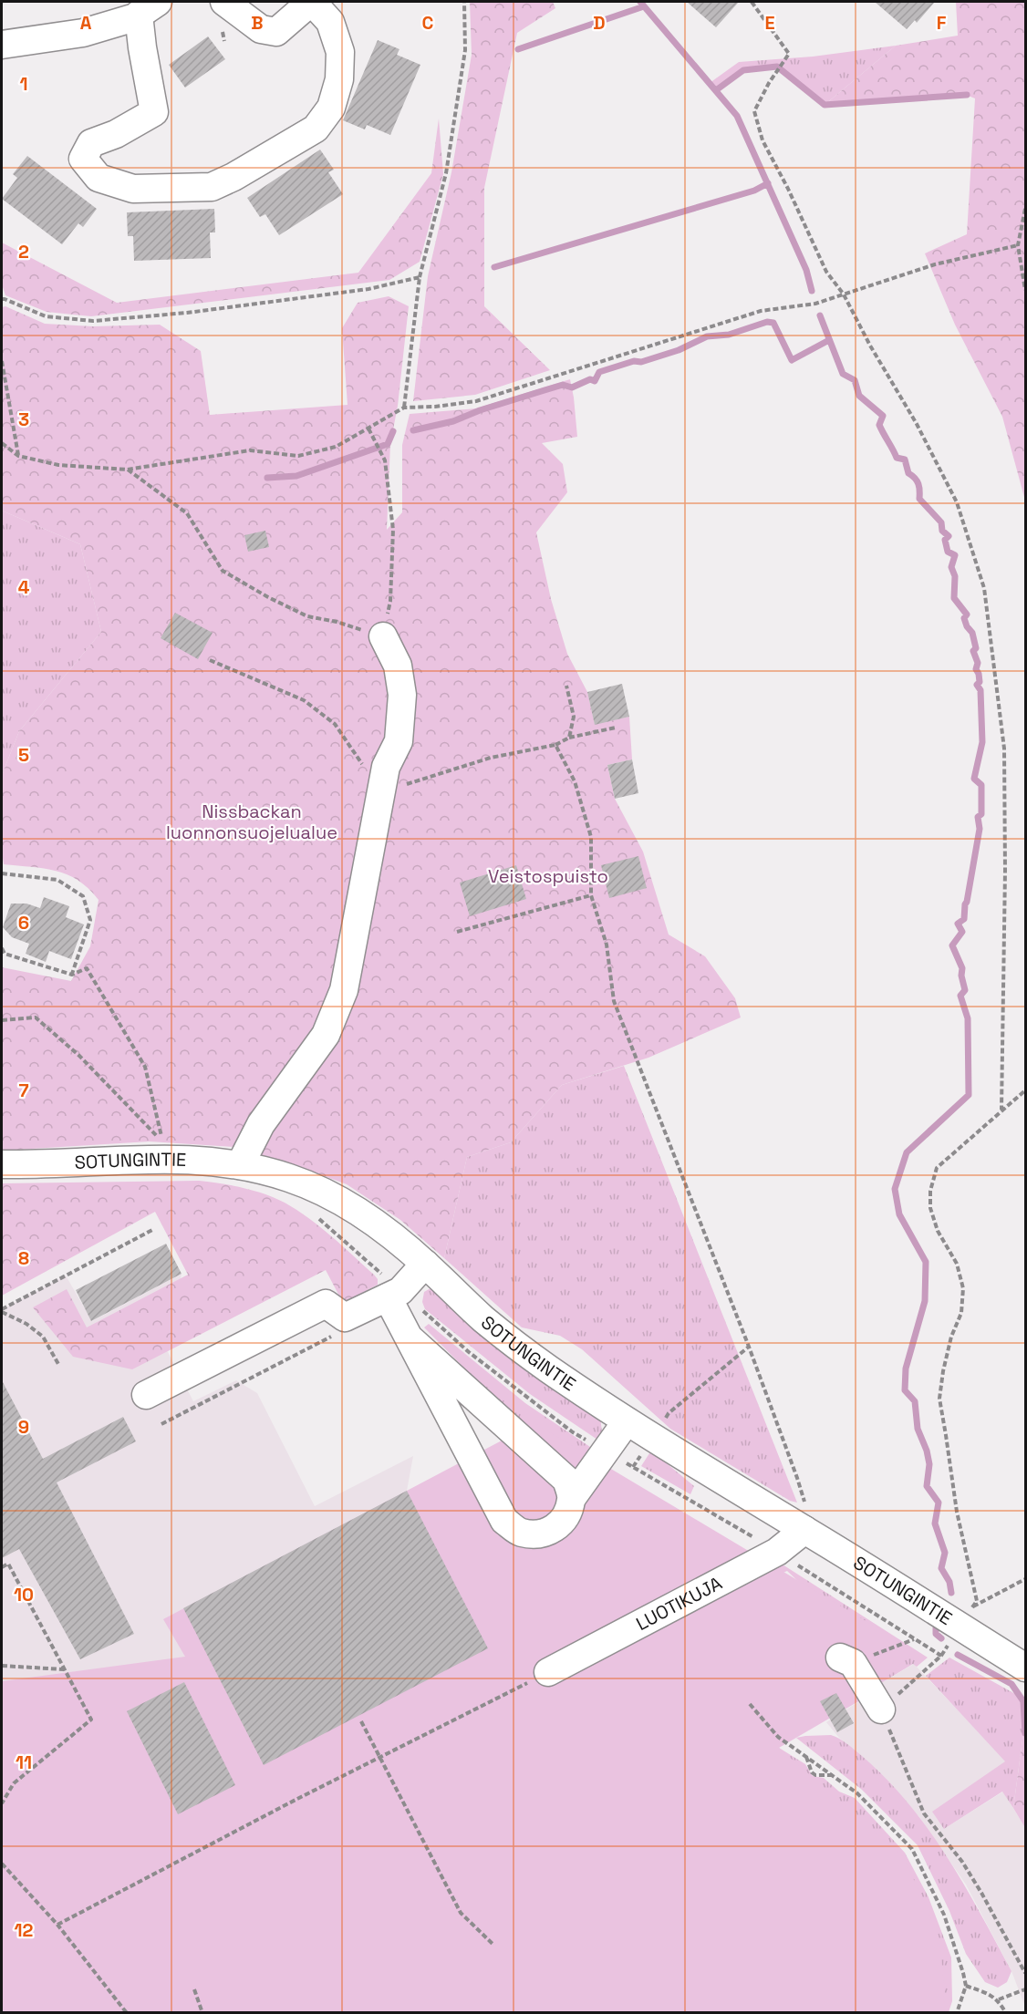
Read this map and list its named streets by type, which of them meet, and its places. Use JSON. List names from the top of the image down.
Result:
{
  "streets": {
    "street": ["SOTUNGINTIE", "LUOTIKUJA"]
  },
  "crossings": [
    ["SOTUNGINTIE", "LUOTIKUJA"]
  ],
  "parks": ["Nissbackan luonnonsuojelualue", "Veistospuisto"],
  "grid": {
    "columns": [
      "A",
      "B",
      "C",
      "D",
      "E",
      "F"
    ],
    "rows": [
      "1",
      "2",
      "3",
      "4",
      "5",
      "6",
      "7",
      "8",
      "9",
      "10",
      "11",
      "12"
    ]
  }
}
